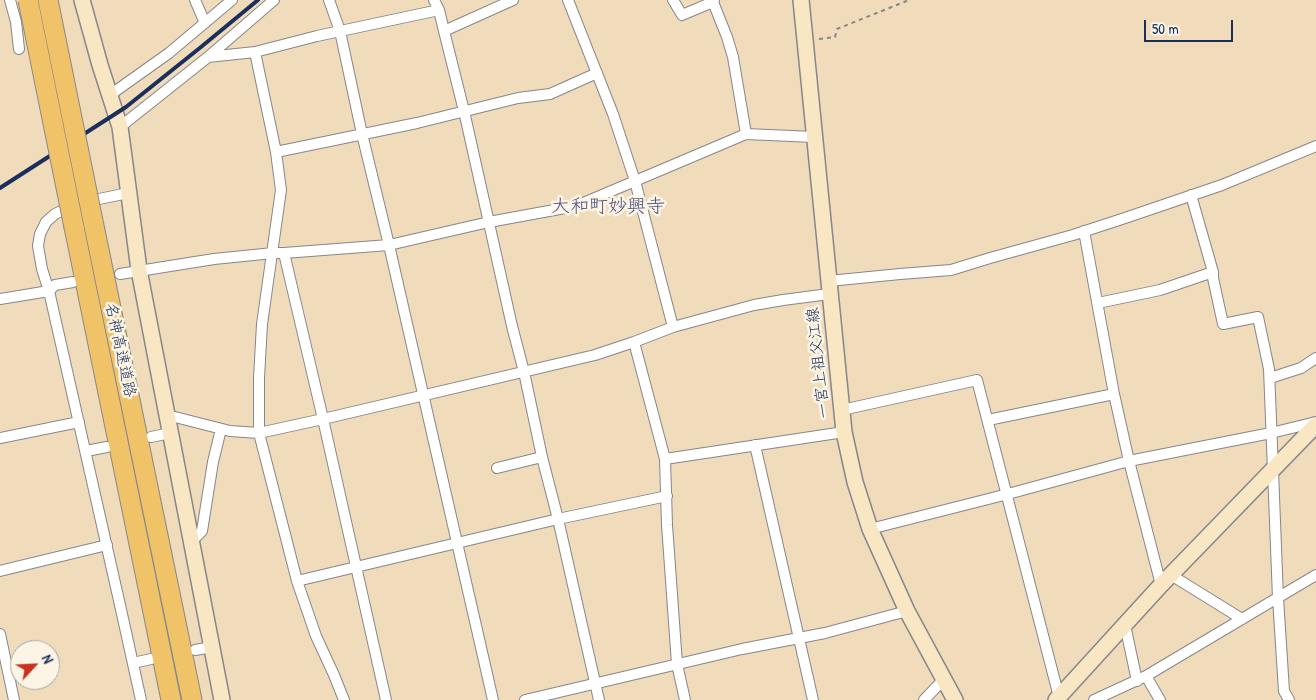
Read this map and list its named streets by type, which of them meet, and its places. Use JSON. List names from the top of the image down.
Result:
{
  "streets": {
    "highway": ["名神高速道路"],
    "street": ["一宮上祖父江線"]
  },
  "districts": ["大和町妙興寺"],
  "scale_bar": "50 m",
  "north": "top right"
}
